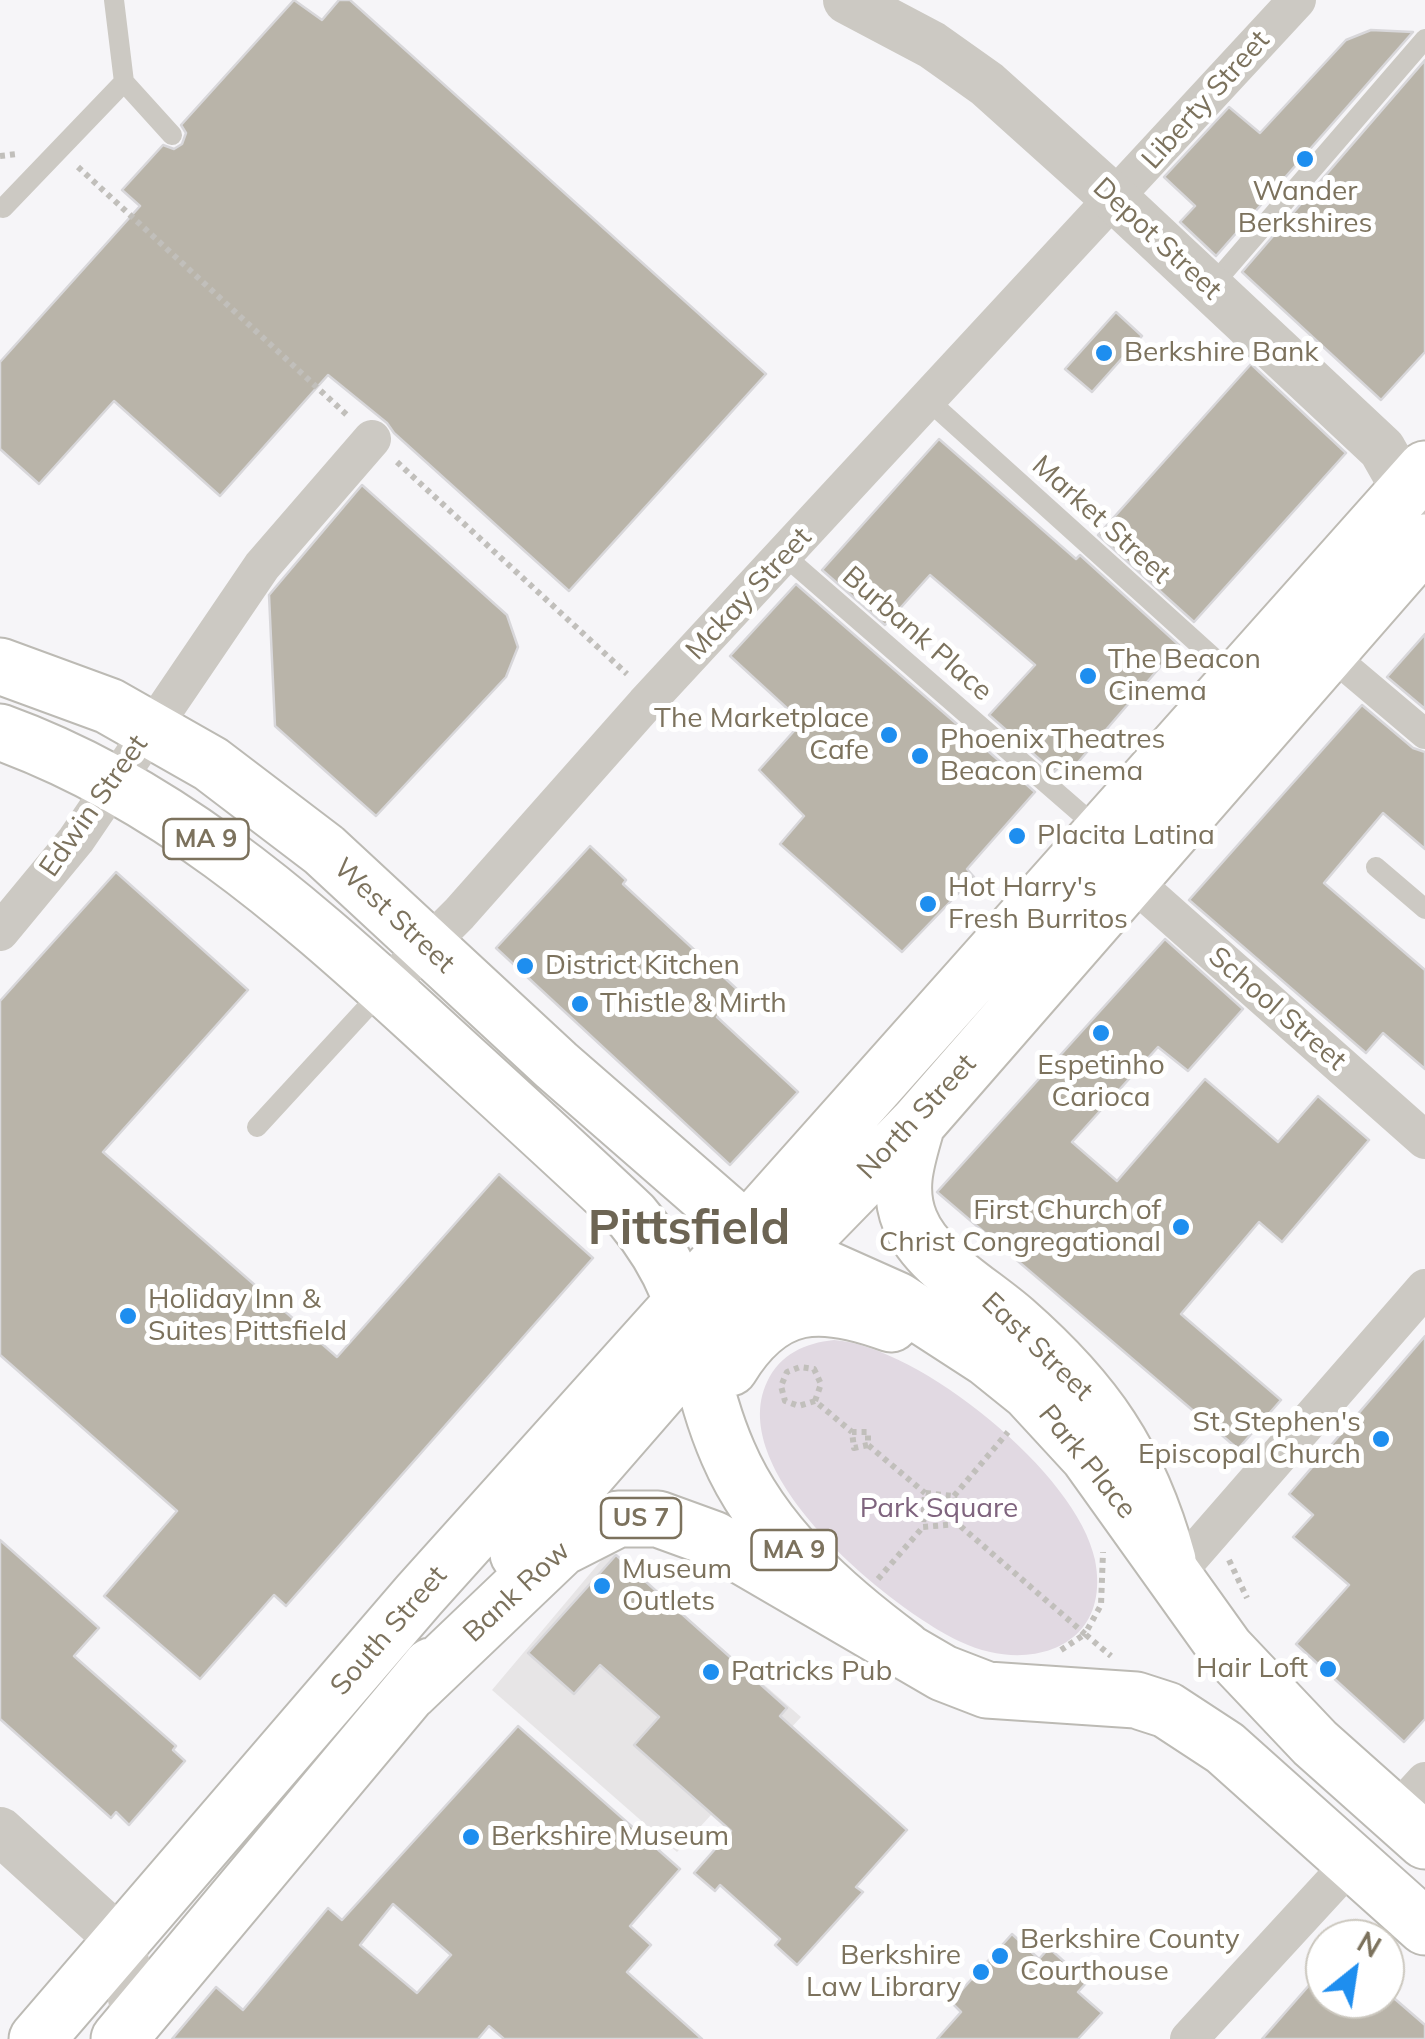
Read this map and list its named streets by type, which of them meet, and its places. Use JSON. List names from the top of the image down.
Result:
{
  "streets": {
    "main road": [
      "MA 9",
      "West Street",
      "North Street",
      "East Street",
      "Park Place",
      "US 7",
      "Bank Row",
      "South Street"
    ],
    "street": [
      "Liberty Street",
      "Depot Street",
      "Mckay Street",
      "Edwin Street",
      "School Street"
    ],
    "lane": ["Market Street", "Burbank Place"]
  },
  "crossings": [
    ["Liberty Street", "Depot Street"],
    ["Liberty Street", "Mckay Street"],
    ["Depot Street", "Mckay Street"],
    ["Depot Street", "North Street"],
    ["Market Street", "Mckay Street"],
    ["Market Street", "North Street"],
    ["Mckay Street", "Burbank Place"],
    ["Mckay Street", "MA 9"],
    ["Mckay Street", "West Street"],
    ["Burbank Place", "School Street"],
    ["Burbank Place", "North Street"],
    ["Edwin Street", "MA 9"],
    ["Edwin Street", "West Street"],
    ["MA 9", "North Street"],
    ["MA 9", "Bank Row"],
    ["MA 9", "South Street"],
    ["West Street", "North Street"],
    ["West Street", "Park Place"],
    ["School Street", "North Street"],
    ["North Street", "East Street"],
    ["North Street", "Park Place"],
    ["North Street", "Bank Row"],
    ["North Street", "South Street"],
    ["East Street", "Park Place"],
    ["Park Place", "Bank Row"],
    ["US 7", "Bank Row"],
    ["Bank Row", "South Street"]
  ],
  "districts": ["Pittsfield"],
  "parks": ["Park Square"],
  "places": [
    "Wander Berkshires",
    "Berkshire Bank",
    "The Beacon Cinema",
    "The Marketplace Cafe",
    "Phoenix Theatres Beacon Cinema",
    "Placita Latina",
    "Hot Harry's Fresh Burritos",
    "District Kitchen",
    "Thistle & Mirth",
    "Espetinho Carioca",
    "First Church of Christ Congregational",
    "Holiday Inn & Suites Pittsfield",
    "St. Stephen's Episcopal Church",
    "Museum Outlets",
    "Hair Loft",
    "Patricks Pub",
    "Berkshire Museum",
    "Berkshire County Courthouse",
    "Berkshire Law Library"
  ],
  "north": "top right"
}
